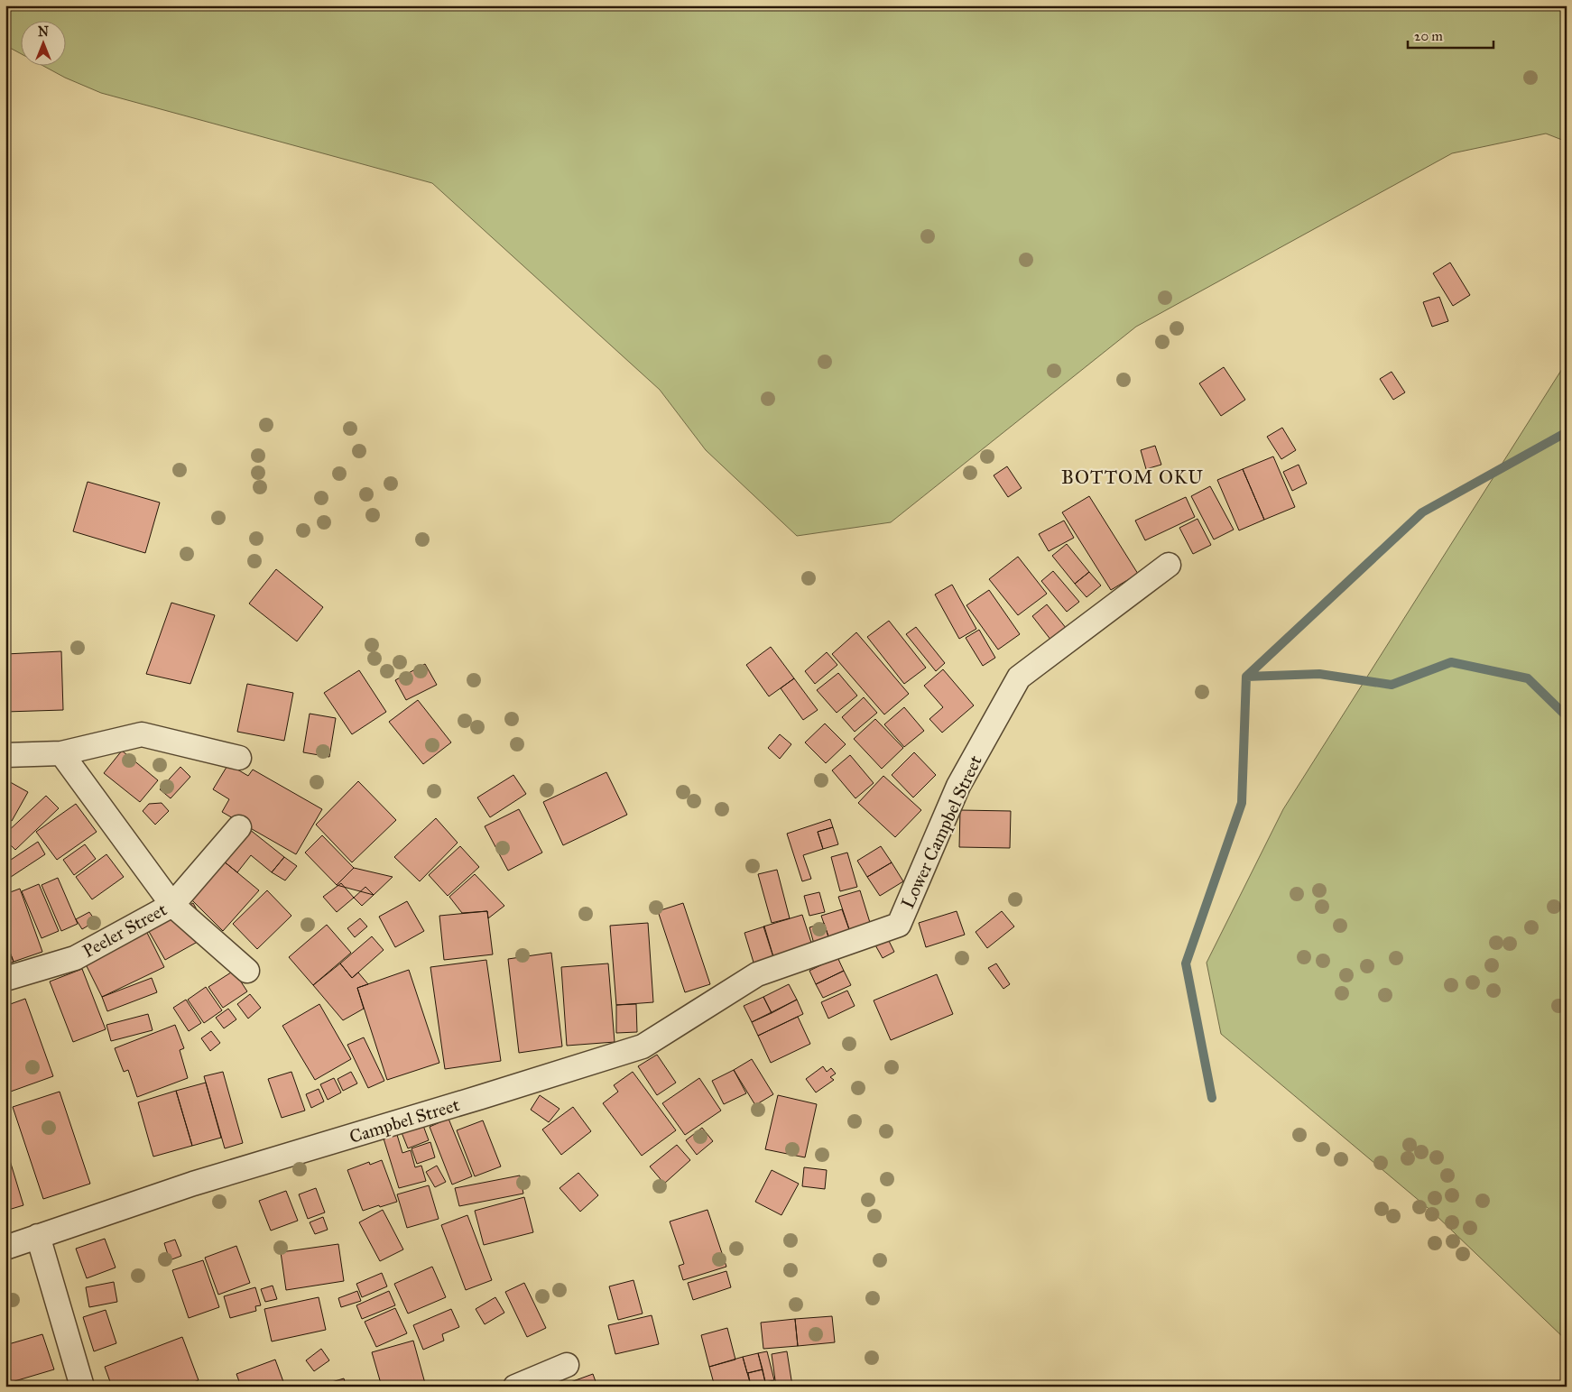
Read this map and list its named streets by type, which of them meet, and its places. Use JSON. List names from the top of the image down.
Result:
{
  "streets": {
    "street": ["Lower Campbel Street", "Peeler Street", "Campbel Street"]
  },
  "crossings": [
    ["Lower Campbel Street", "Campbel Street"]
  ],
  "districts": ["BOTTOM OKU"],
  "scale_bar": "20 m",
  "north": "top"
}
